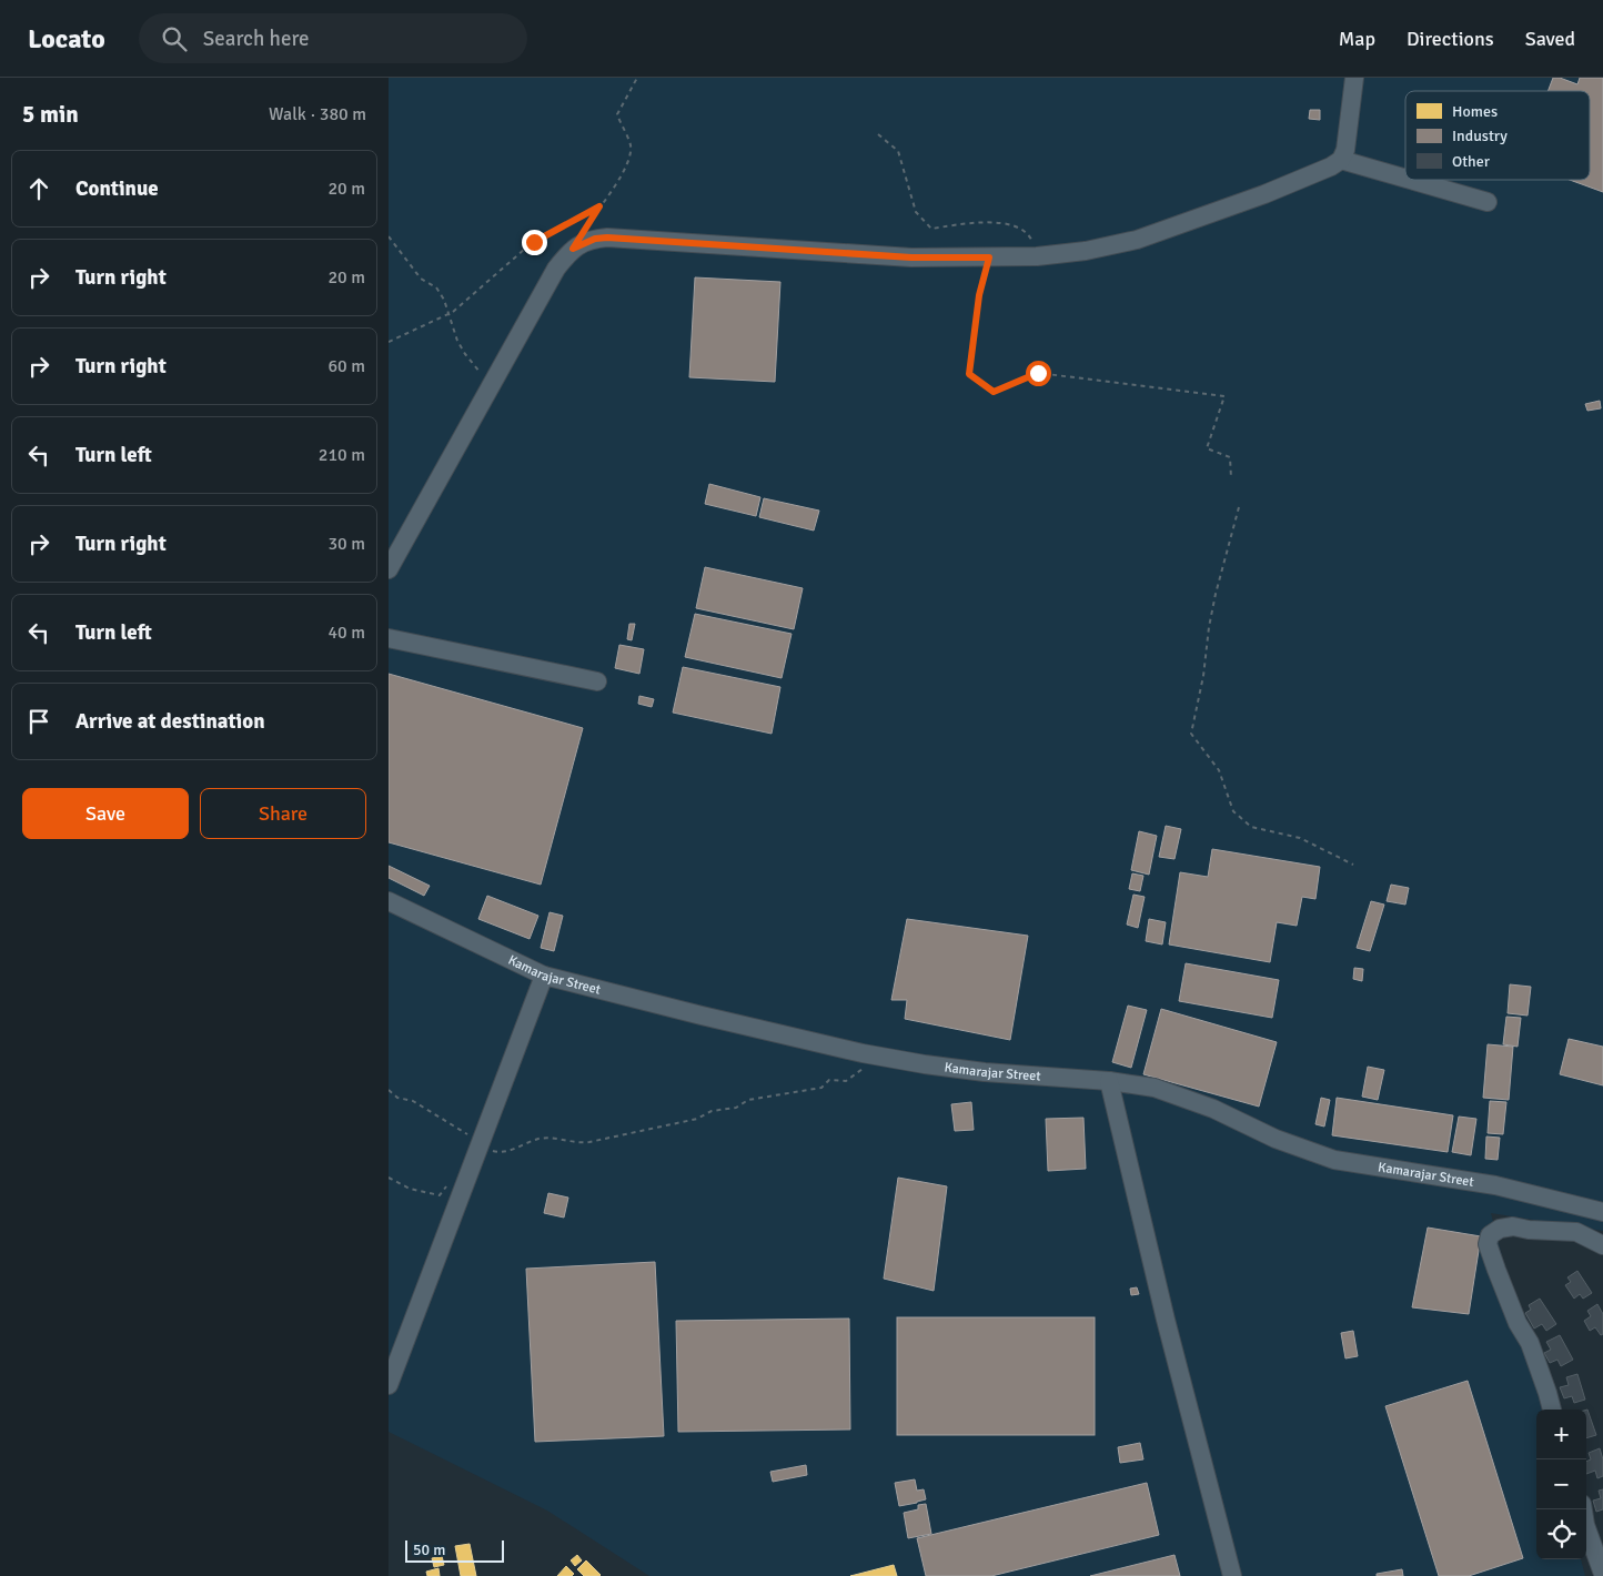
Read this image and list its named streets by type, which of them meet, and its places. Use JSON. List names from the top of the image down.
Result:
{
  "streets": {
    "street": ["Kamarajar Street"]
  },
  "legend": ["Homes", "Industry", "Other"],
  "scale_bar": "50 m",
  "page": {
    "header": "Locato",
    "search": "Search here",
    "nav": ["Map", "Directions", "Saved"],
    "heading": ["5 min", "Walk · 380 m"],
    "list": [
      ["Continue", "20 m"],
      ["Turn right", "20 m"],
      ["Turn right", "60 m"],
      ["Turn left", "210 m"],
      ["Turn right", "30 m"],
      ["Turn left", "40 m"],
      "Arrive at destination"
    ],
    "buttons": ["Save", "Share"],
    "map_buttons": ["+", "−"],
    "scale": "50 m"
  }
}
